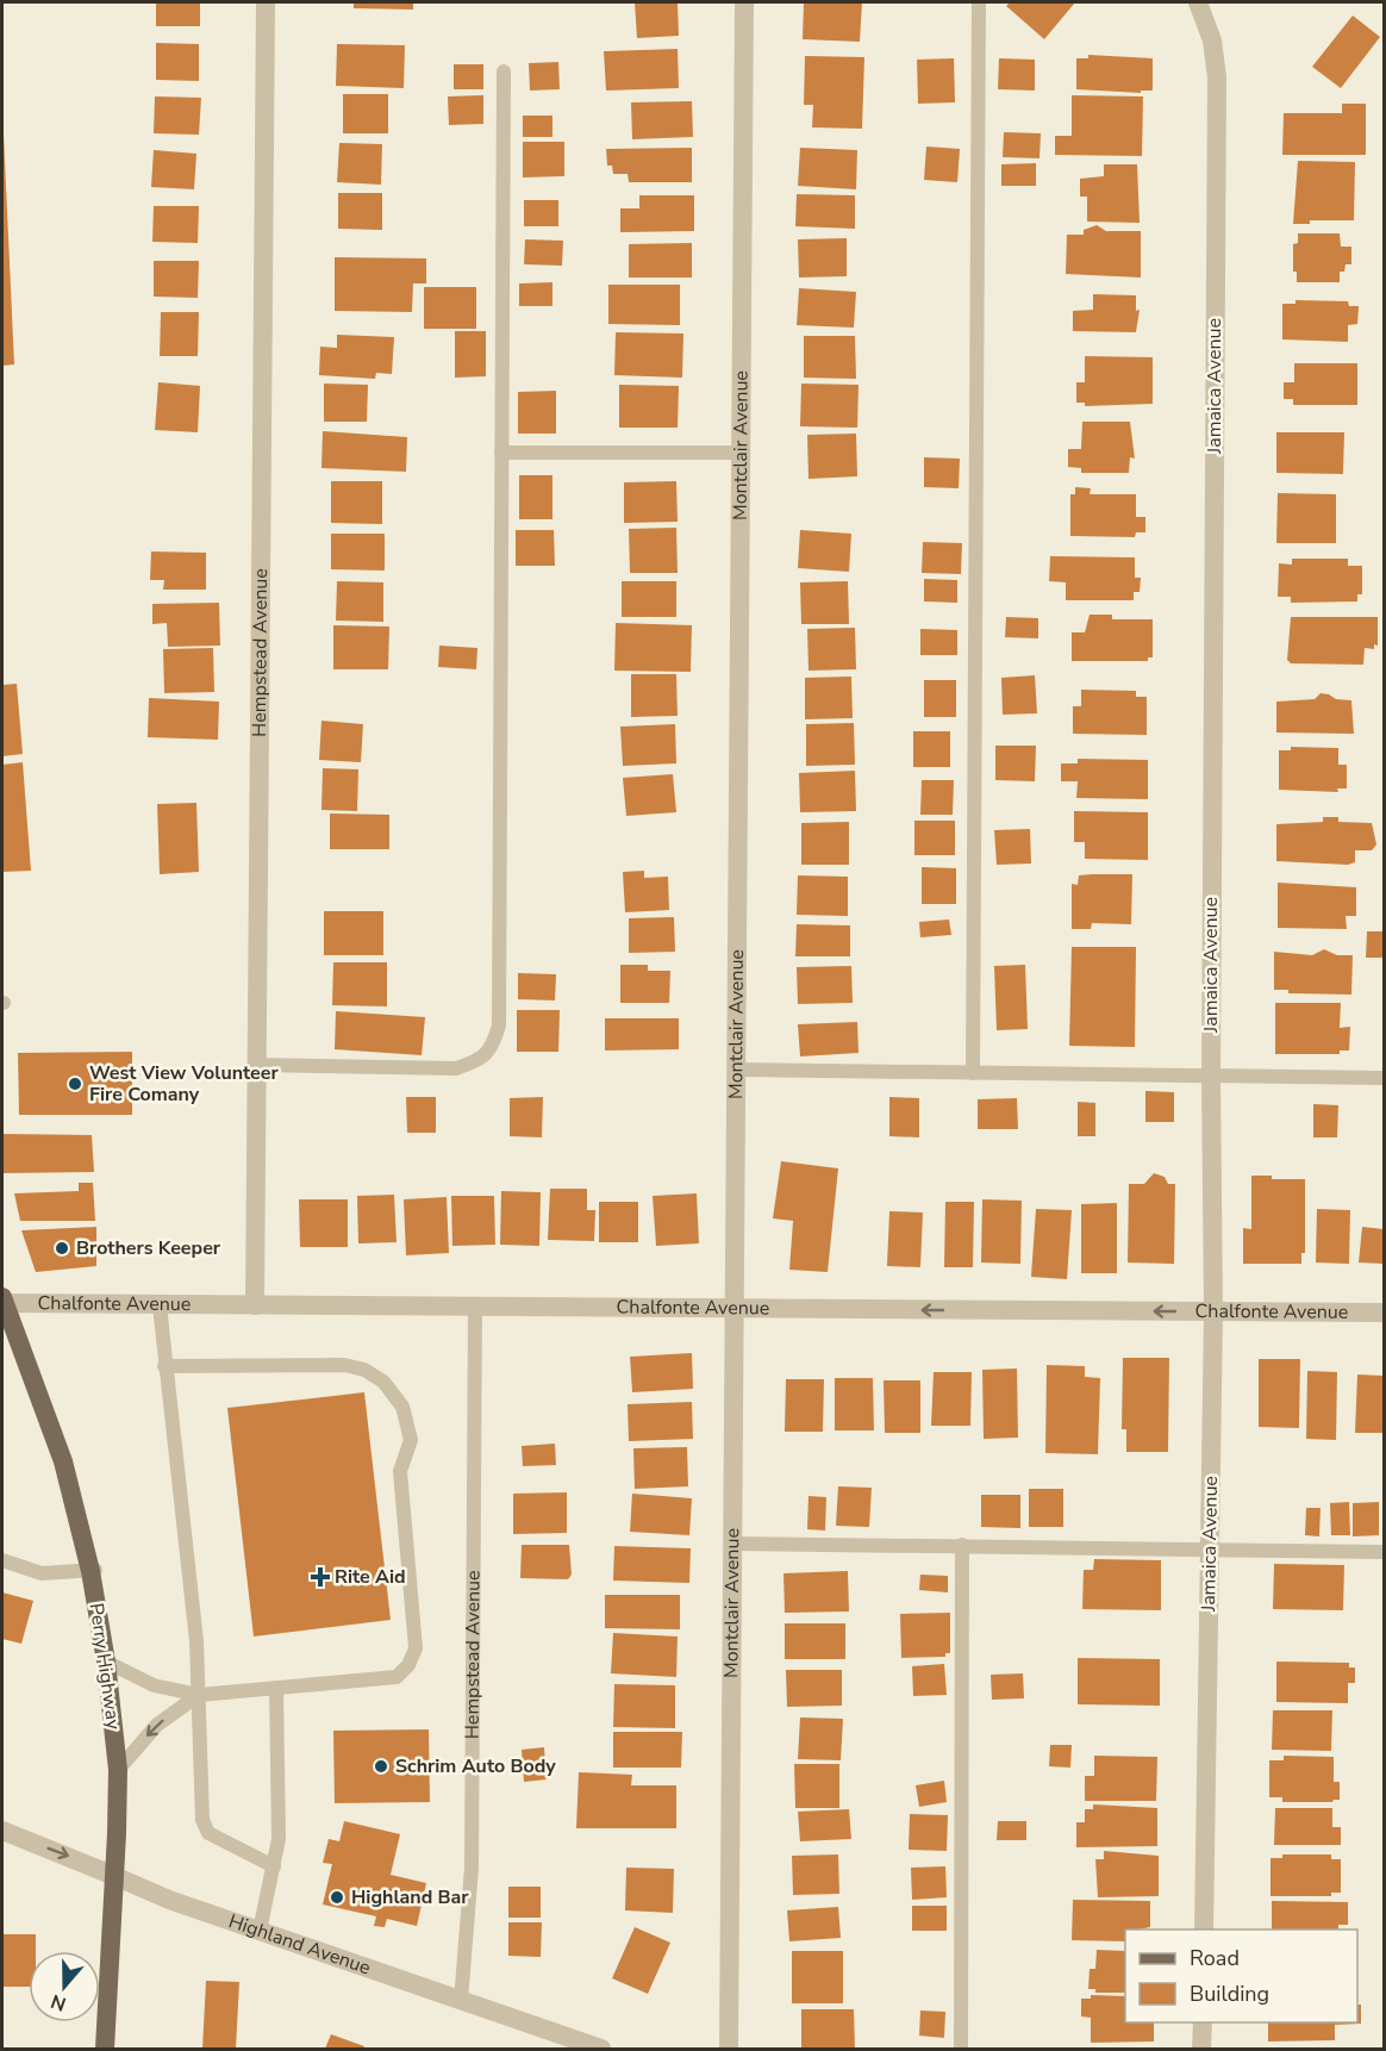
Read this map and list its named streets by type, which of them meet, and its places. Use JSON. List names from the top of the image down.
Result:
{
  "streets": {
    "main road": ["Perry Highway"],
    "street": [
      "Jamaica Avenue",
      "Montclair Avenue",
      "Hempstead Avenue",
      "Chalfonte Avenue",
      "Highland Avenue"
    ]
  },
  "crossings": [
    ["Jamaica Avenue", "Chalfonte Avenue"],
    ["Montclair Avenue", "Chalfonte Avenue"],
    ["Hempstead Avenue", "Chalfonte Avenue"],
    ["Hempstead Avenue", "Highland Avenue"],
    ["Chalfonte Avenue", "Perry Highway"],
    ["Perry Highway", "Highland Avenue"]
  ],
  "places": {
    "other": [
      "West View Volunteer Fire Comany",
      "Brothers Keeper",
      "Schrim Auto Body",
      "Highland Bar"
    ],
    "health": ["Rite Aid"]
  },
  "legend": ["Road", "Building"],
  "north": "bottom"
}
